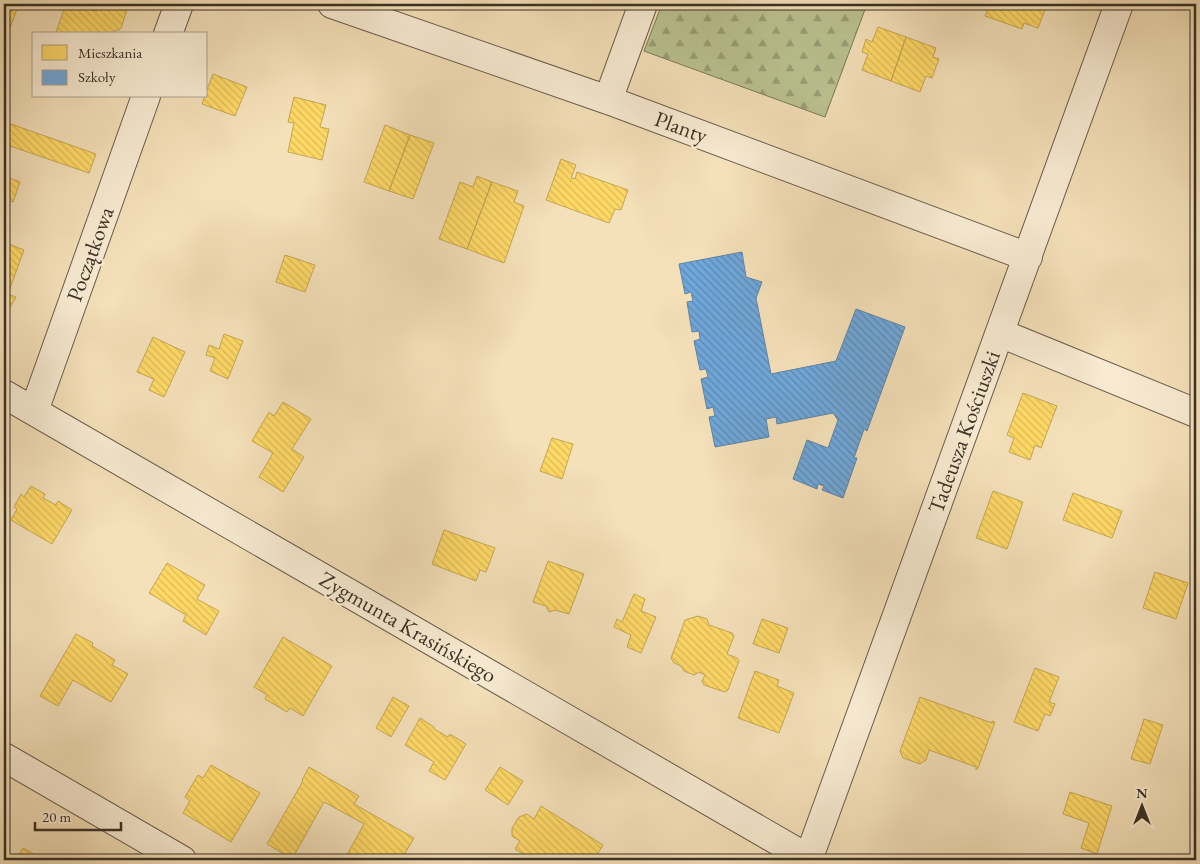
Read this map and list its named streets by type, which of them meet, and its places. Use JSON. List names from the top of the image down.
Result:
{
  "streets": {
    "street": [
      "Planty",
      "Początkowa",
      "Tadeusza Kościuszki",
      "Zygmunta Krasińskiego"
    ]
  },
  "crossings": [
    ["Planty", "Tadeusza Kościuszki"],
    ["Początkowa", "Zygmunta Krasińskiego"],
    ["Tadeusza Kościuszki", "Zygmunta Krasińskiego"]
  ],
  "legend": ["Mieszkania", "Szkoły"],
  "scale_bar": "20 m",
  "north": "top"
}
